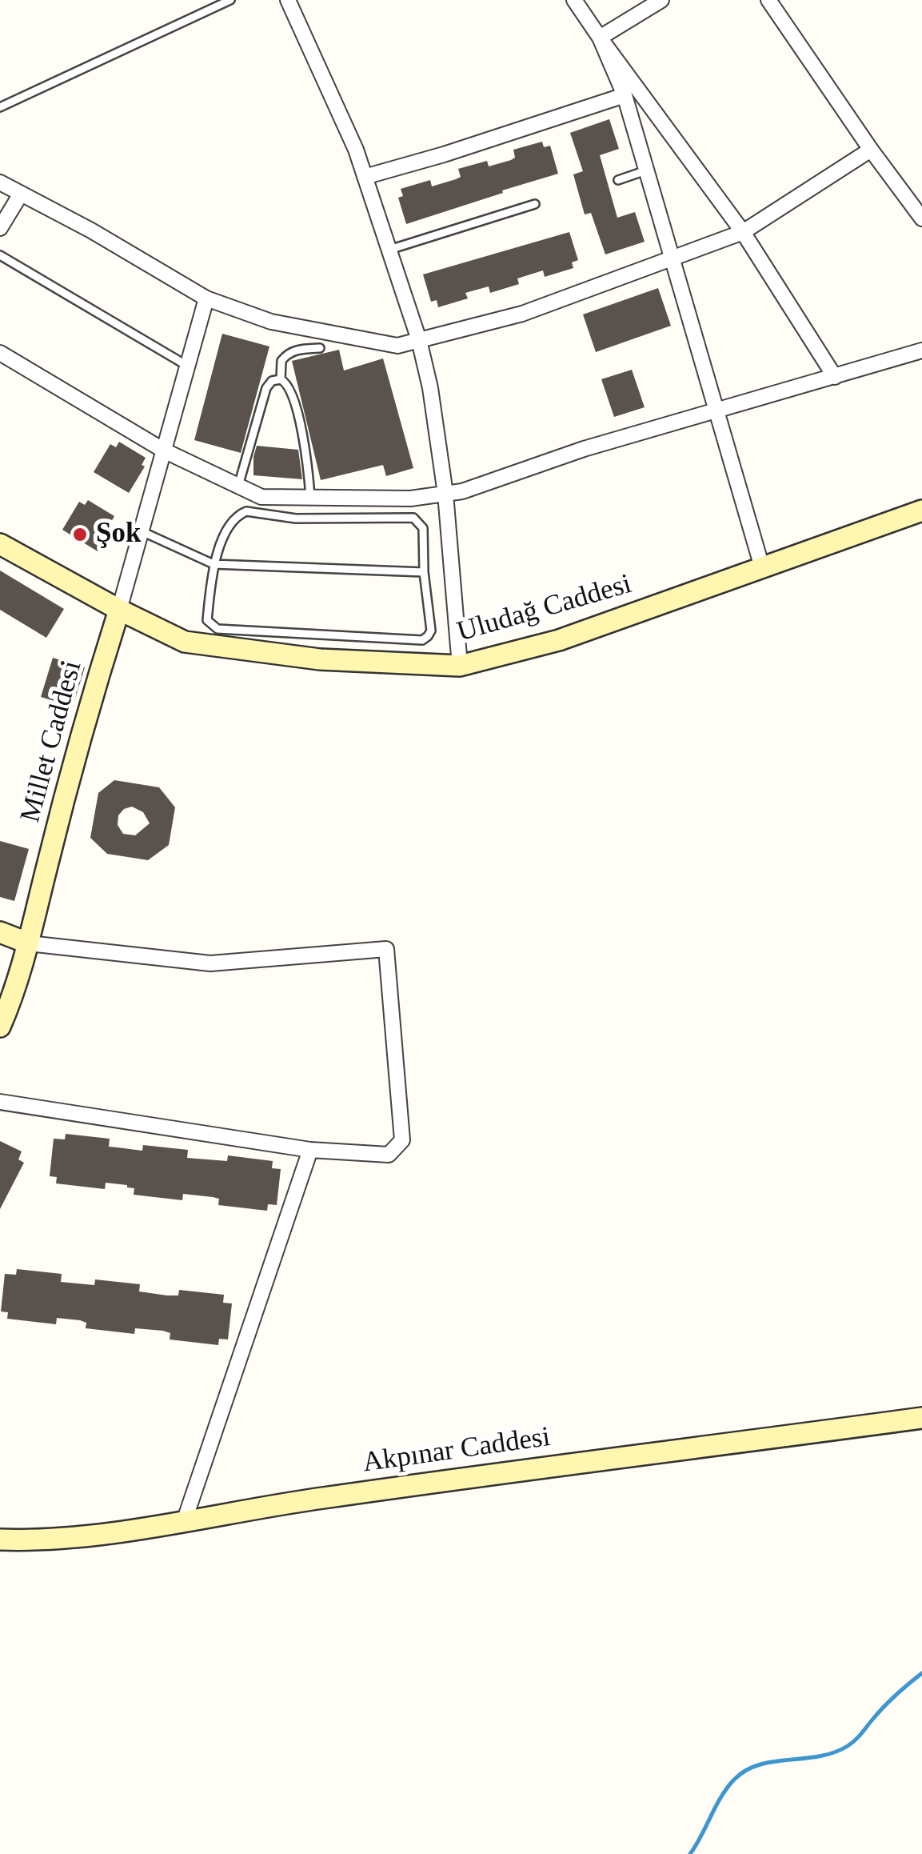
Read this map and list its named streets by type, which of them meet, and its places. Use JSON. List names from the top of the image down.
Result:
{
  "streets": {
    "street": ["Uludağ Caddesi", "Millet Caddesi", "Akpınar Caddesi"]
  },
  "crossings": [
    ["Uludağ Caddesi", "Millet Caddesi"]
  ],
  "places": ["Şok"]
}
